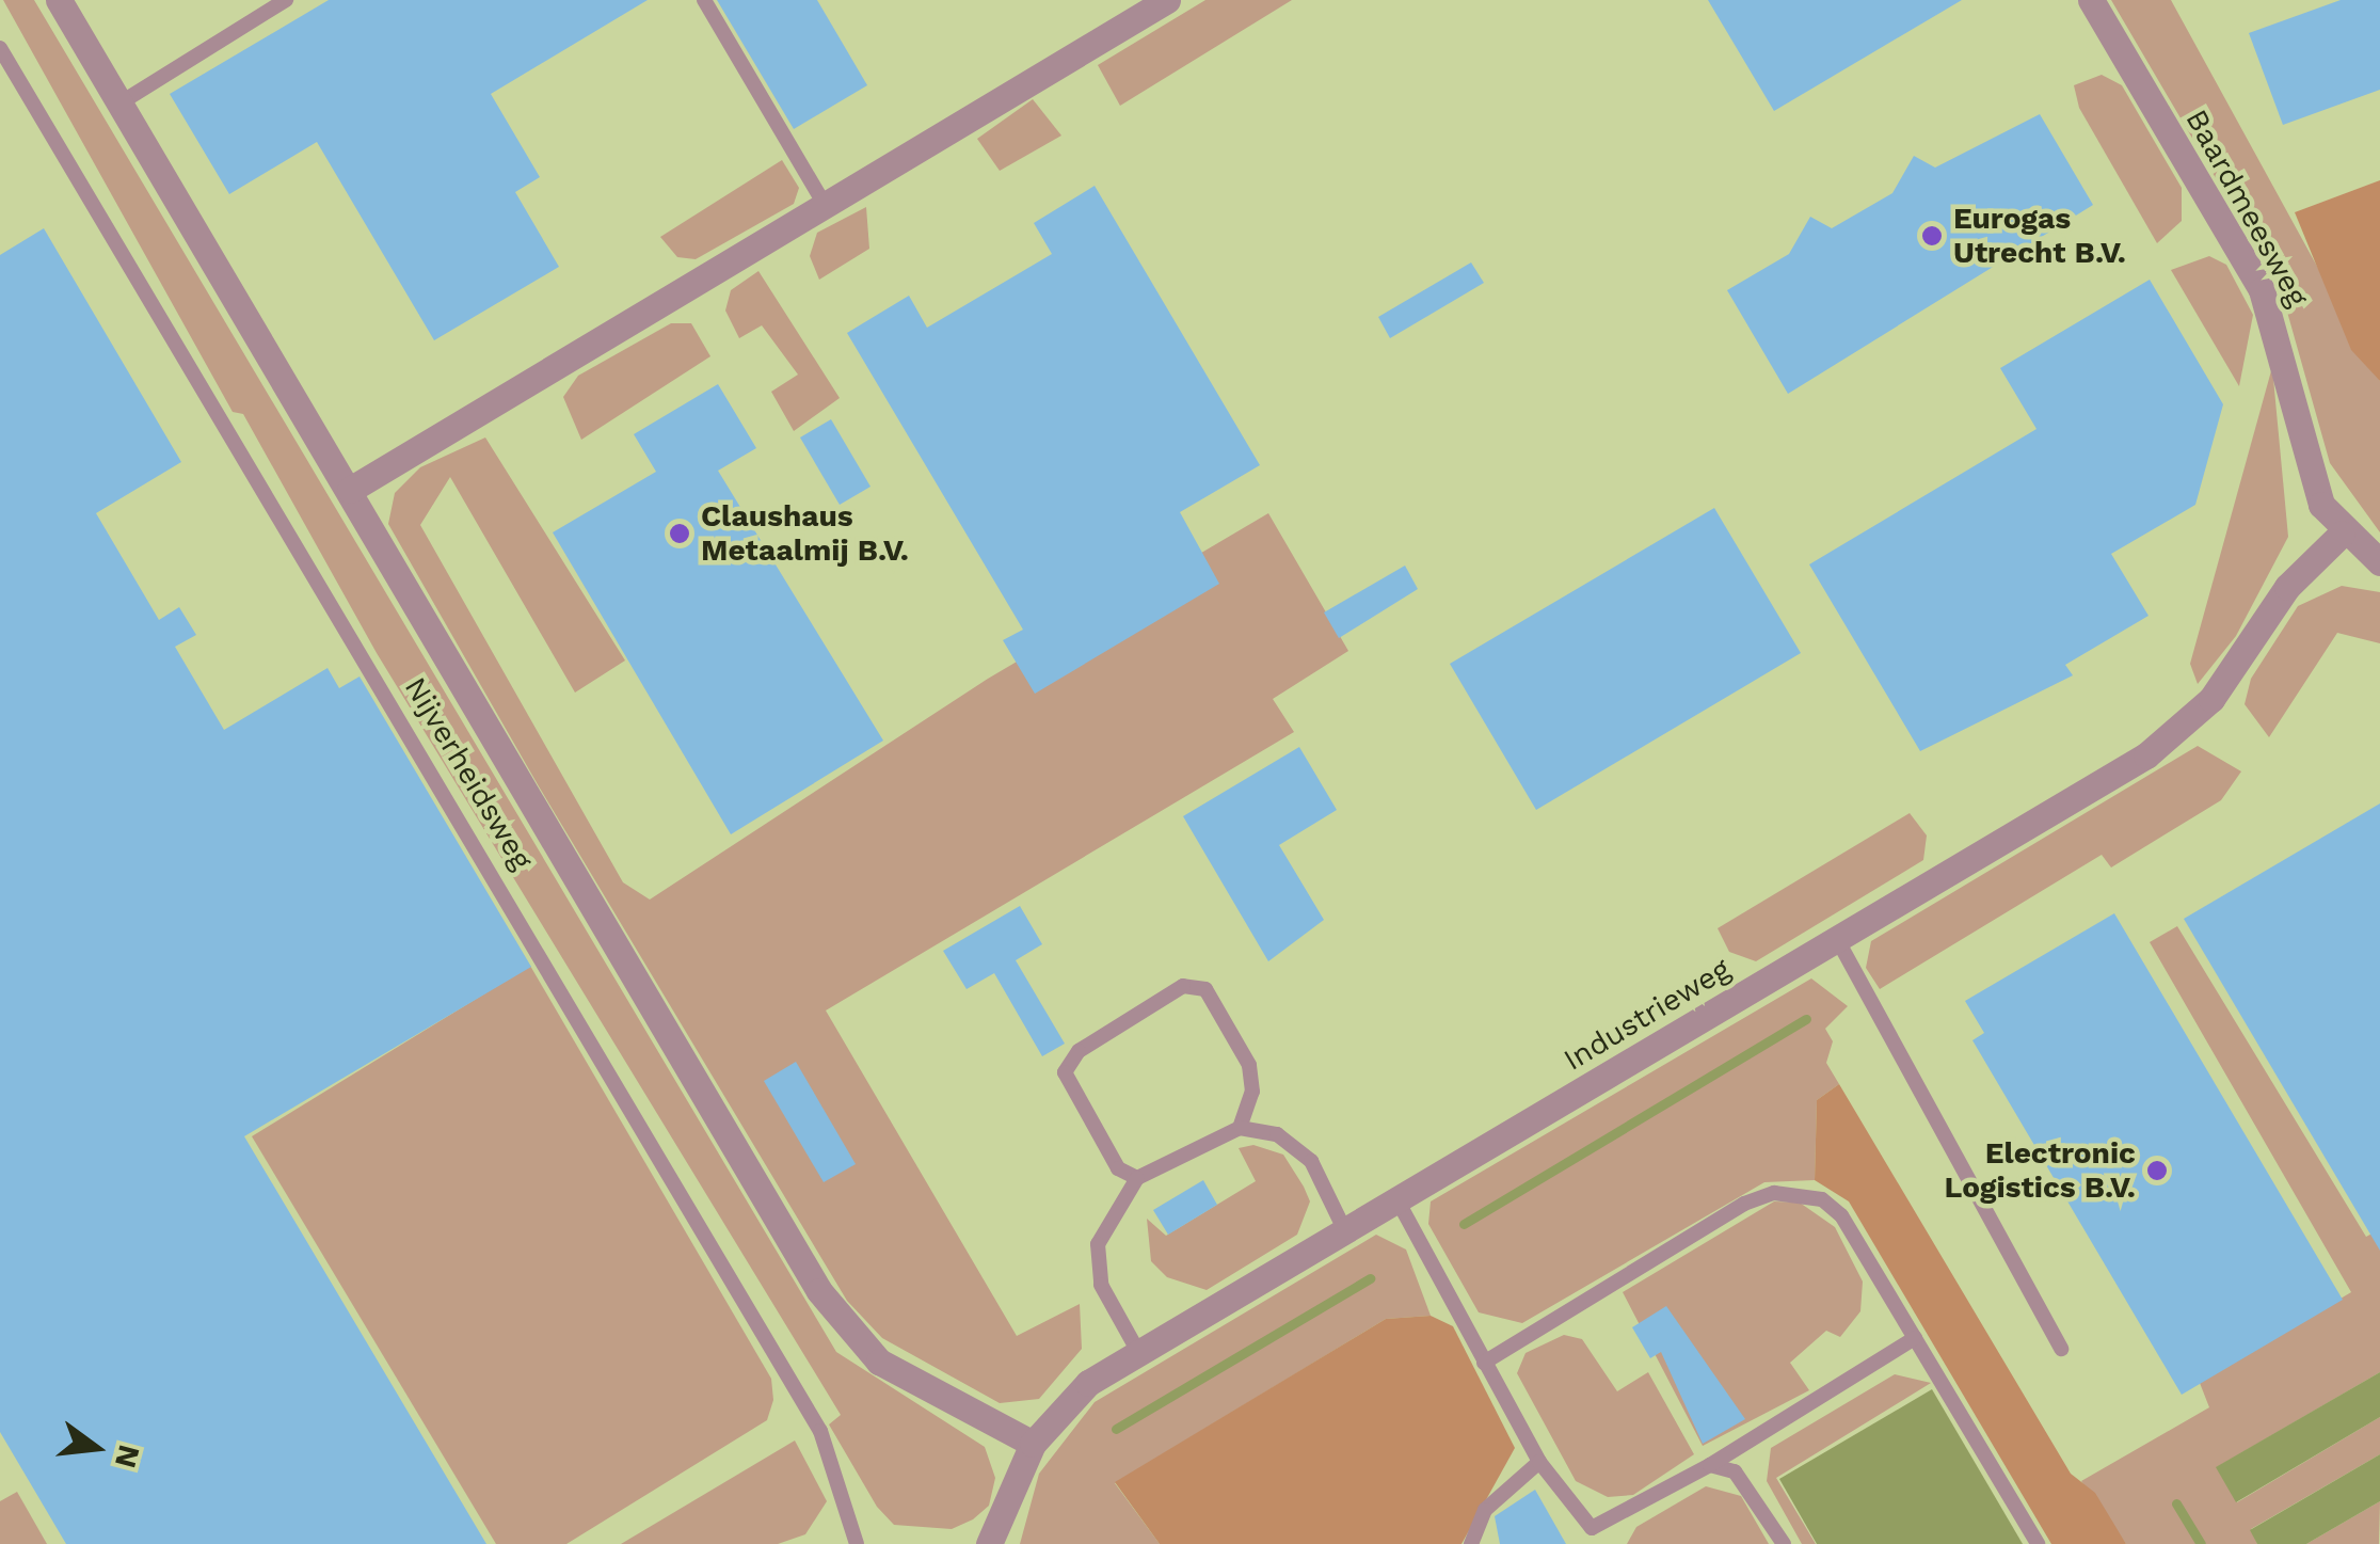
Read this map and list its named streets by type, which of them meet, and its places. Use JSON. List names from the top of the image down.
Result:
{
  "streets": {
    "street": ["Baardmeesweg", "Nijverheidsweg", "Industrieweg"]
  },
  "crossings": [
    ["Baardmeesweg", "Industrieweg"],
    ["Nijverheidsweg", "Industrieweg"]
  ],
  "places": ["Eurogas Utrecht B.V.", "Claushaus Metaalmij B.V.", "Electronic Logistics B.V."],
  "north": "right"
}
